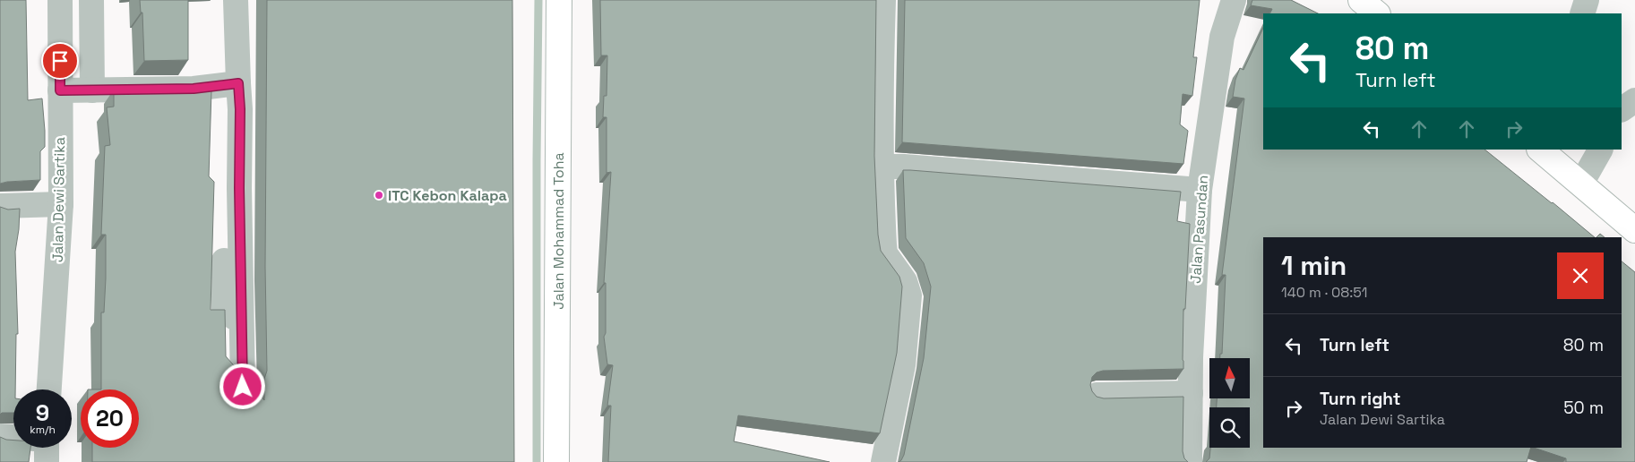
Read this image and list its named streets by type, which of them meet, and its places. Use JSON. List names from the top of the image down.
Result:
{
  "streets": {
    "main road": ["Jalan Mohammad Toha"],
    "street": ["Jalan Dewi Sartika", "Jalan Pasundan"]
  },
  "places": ["ITC Kebon Kalapa"],
  "north": "top",
  "page": {
    "turn": ["80 m", "Turn left"],
    "heading": ["1 min", "140 m · 08:51"],
    "list": [
      {
        "name": "Turn left",
        "value": "80 m"
      },
      {
        "name": "Turn right",
        "note": "Jalan Dewi Sartika",
        "value": "50 m"
      }
    ],
    "speed": "9 km/h",
    "limit": "20"
  }
}
